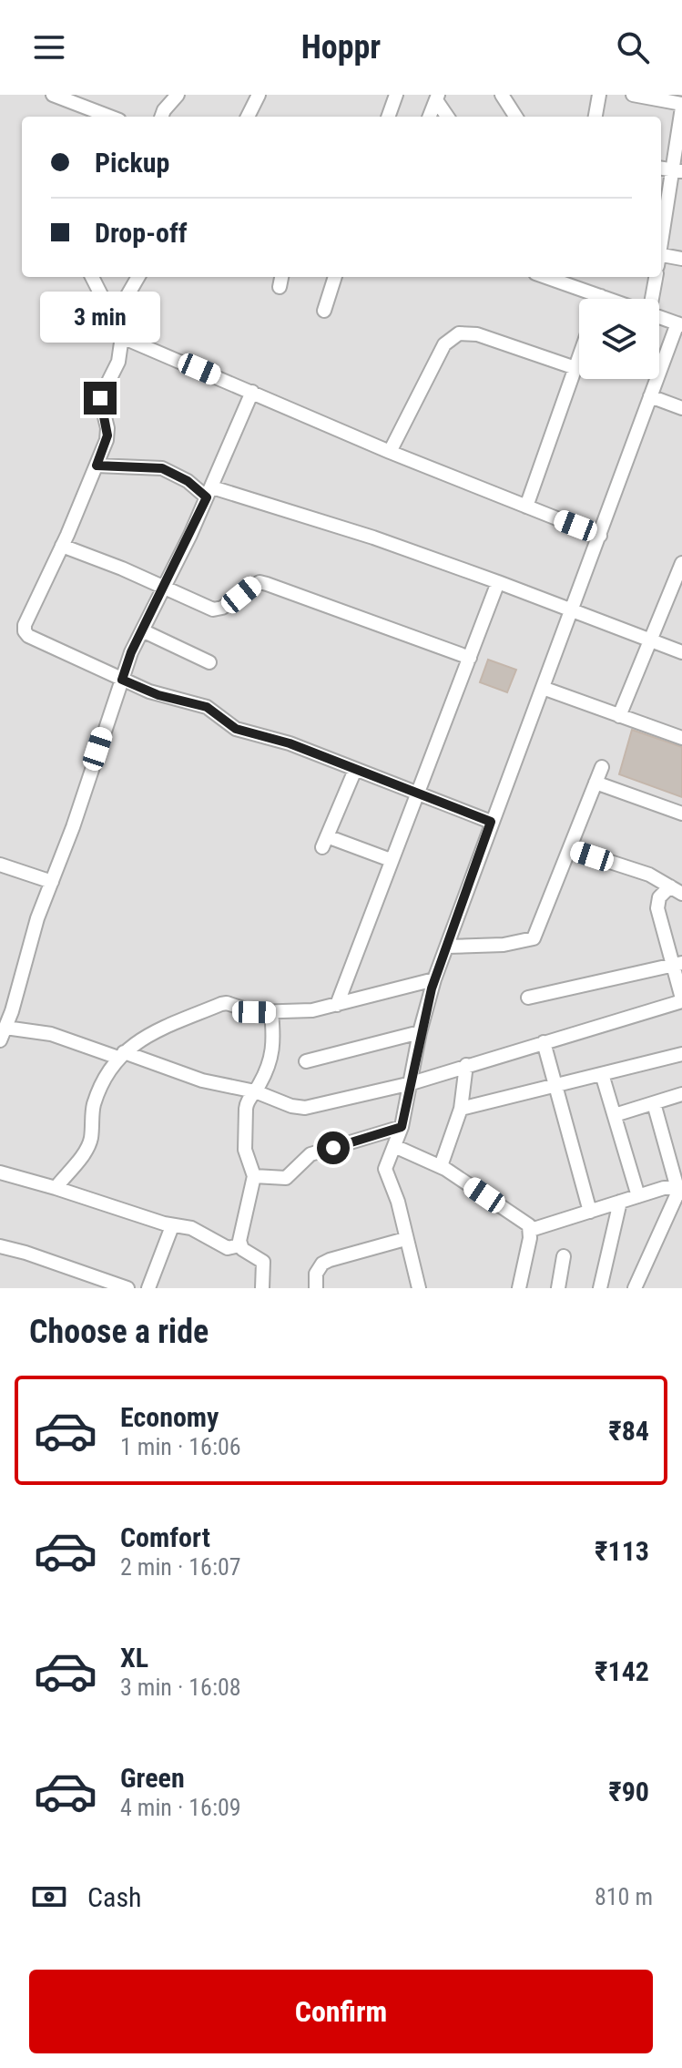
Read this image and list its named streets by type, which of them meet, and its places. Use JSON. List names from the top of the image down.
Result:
{
  "page": {
    "header": "Hoppr",
    "banner": ["Pickup", "Drop-off"],
    "bubble": "3 min",
    "heading": "Choose a ride",
    "list": [
      {
        "name": "Economy",
        "note": "1 min · 16:06",
        "value": "₹84"
      },
      {
        "name": "Comfort",
        "note": "2 min · 16:07",
        "value": "₹113"
      },
      {
        "name": "XL",
        "note": "3 min · 16:08",
        "value": "₹142"
      },
      {
        "name": "Green",
        "note": "4 min · 16:09",
        "value": "₹90"
      }
    ],
    "pay": ["Cash", "810 m"],
    "buttons": "Confirm"
  }
}
